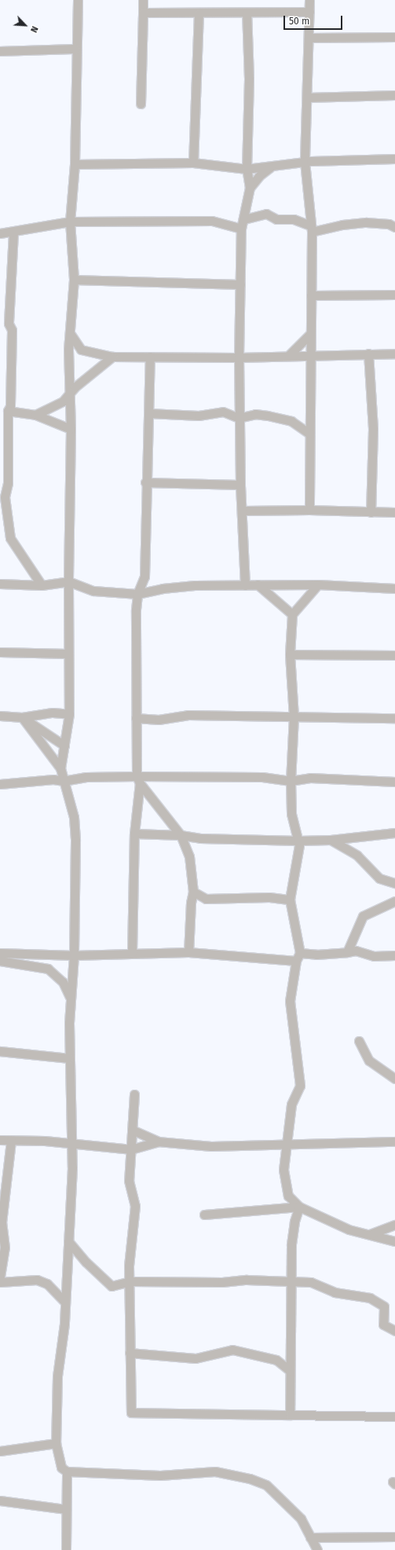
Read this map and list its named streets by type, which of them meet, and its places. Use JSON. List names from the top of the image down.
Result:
{
  "scale_bar": "50 m",
  "north": "bottom right"
}
